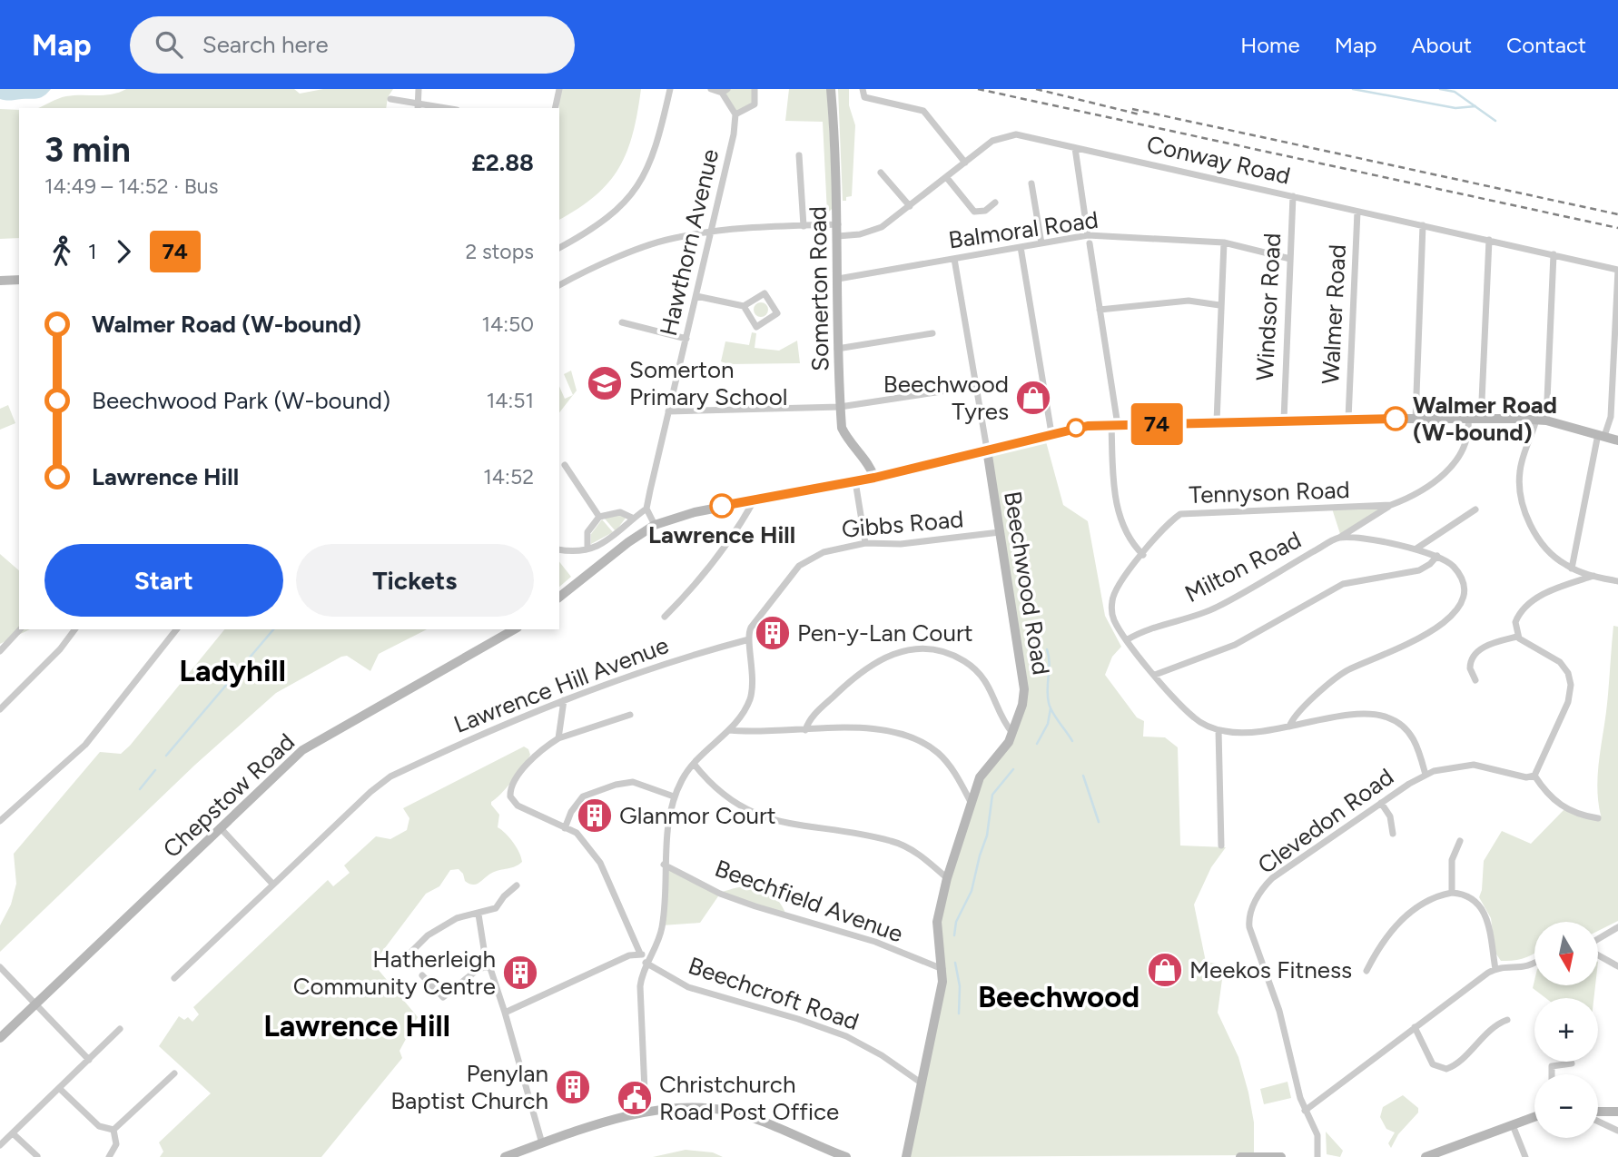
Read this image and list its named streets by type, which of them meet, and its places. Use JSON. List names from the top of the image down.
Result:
{
  "streets": {
    "main road": ["Somerton Road", "Beechwood Road", "Chepstow Road"],
    "street": [
      "Conway Road",
      "Balmoral Road",
      "Hawthorn Avenue",
      "Windsor Road",
      "Walmer Road",
      "Tennyson Road",
      "Gibbs Road",
      "Milton Road",
      "Lawrence Hill Avenue",
      "Clevedon Road",
      "Beechfield Avenue",
      "Beechcroft Road"
    ]
  },
  "crossings": [
    ["Conway Road", "Somerton Road"],
    ["Conway Road", "Windsor Road"],
    ["Conway Road", "Walmer Road"],
    ["Balmoral Road", "Somerton Road"],
    ["Balmoral Road", "Windsor Road"],
    ["Tennyson Road", "Milton Road"],
    ["Gibbs Road", "Beechwood Road"],
    ["Gibbs Road", "Lawrence Hill Avenue"],
    ["Beechwood Road", "Beechfield Avenue"],
    ["Beechwood Road", "Beechcroft Road"]
  ],
  "districts": ["Ladyhill", "Beechwood", "Lawrence Hill"],
  "places": {
    "school or university": ["Somerton Primary School"],
    "shop": ["Beechwood Tyres", "Meekos Fitness"],
    "other": ["Walmer Road (W-bound)", "Lawrence Hill"],
    "building": [
      "Pen-y-Lan Court",
      "Glanmor Court",
      "Hatherleigh Community Centre",
      "Penylan Baptist Church"
    ],
    "public building": ["Christchurch Road Post Office"]
  },
  "lines": ["bus line 74"],
  "north": "bottom",
  "page": {
    "header": "Map",
    "search": "Search here",
    "nav": [
      "Home",
      "Map",
      "About",
      "Contact"
    ],
    "on_map": "74",
    "heading": ["3 min", "14:49 – 14:52 · Bus", "£2.88"],
    "legs": ["1", "74", "2 stops"],
    "list": [
      {
        "name": "Walmer Road (W-bound)",
        "value": "14:50"
      },
      {
        "name": "Beechwood Park (W-bound)",
        "value": "14:51"
      },
      {
        "name": "Lawrence Hill",
        "value": "14:52"
      }
    ],
    "buttons": ["Start", "Tickets"],
    "map_buttons": ["+", "−"]
  }
}
